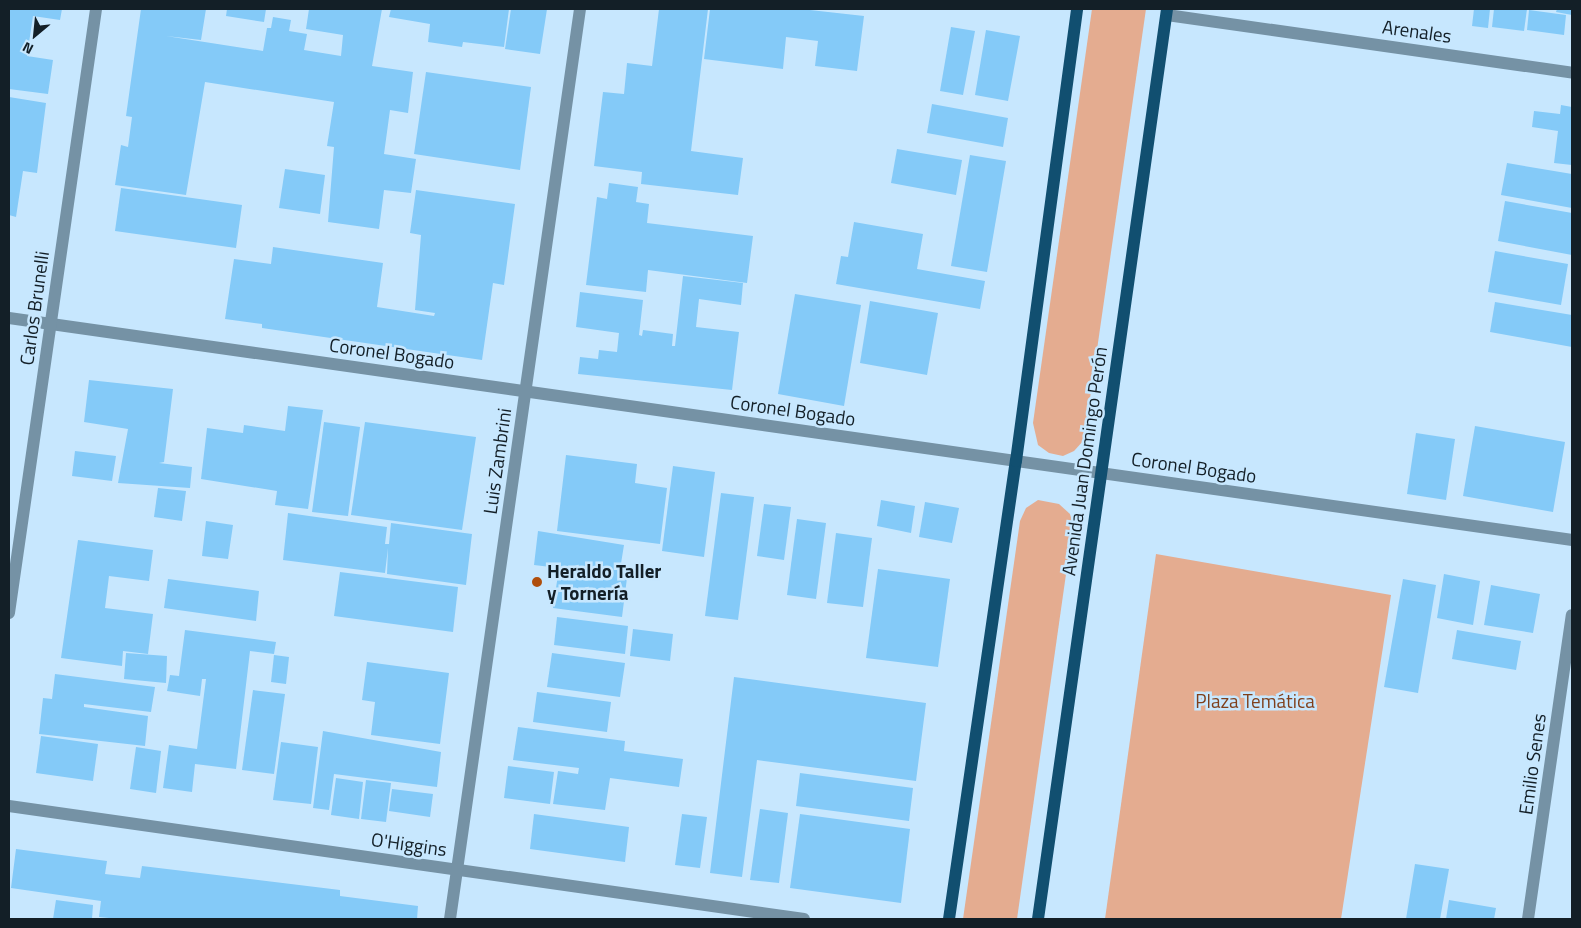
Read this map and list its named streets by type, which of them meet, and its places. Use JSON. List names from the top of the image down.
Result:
{
  "streets": {
    "main road": ["Avenida Juan Domingo Perón"],
    "street": [
      "Arenales",
      "Carlos Brunelli",
      "Coronel Bogado",
      "Luis Zambrini",
      "Emilio Senes",
      "O'Higgins"
    ]
  },
  "crossings": [
    ["Arenales", "Avenida Juan Domingo Perón"],
    ["Carlos Brunelli", "Coronel Bogado"],
    ["Coronel Bogado", "Luis Zambrini"],
    ["Coronel Bogado", "Avenida Juan Domingo Perón"],
    ["Luis Zambrini", "O'Higgins"]
  ],
  "parks": ["Plaza Temática"],
  "places": ["Heraldo Taller y Tornería"],
  "north": "bottom left"
}
